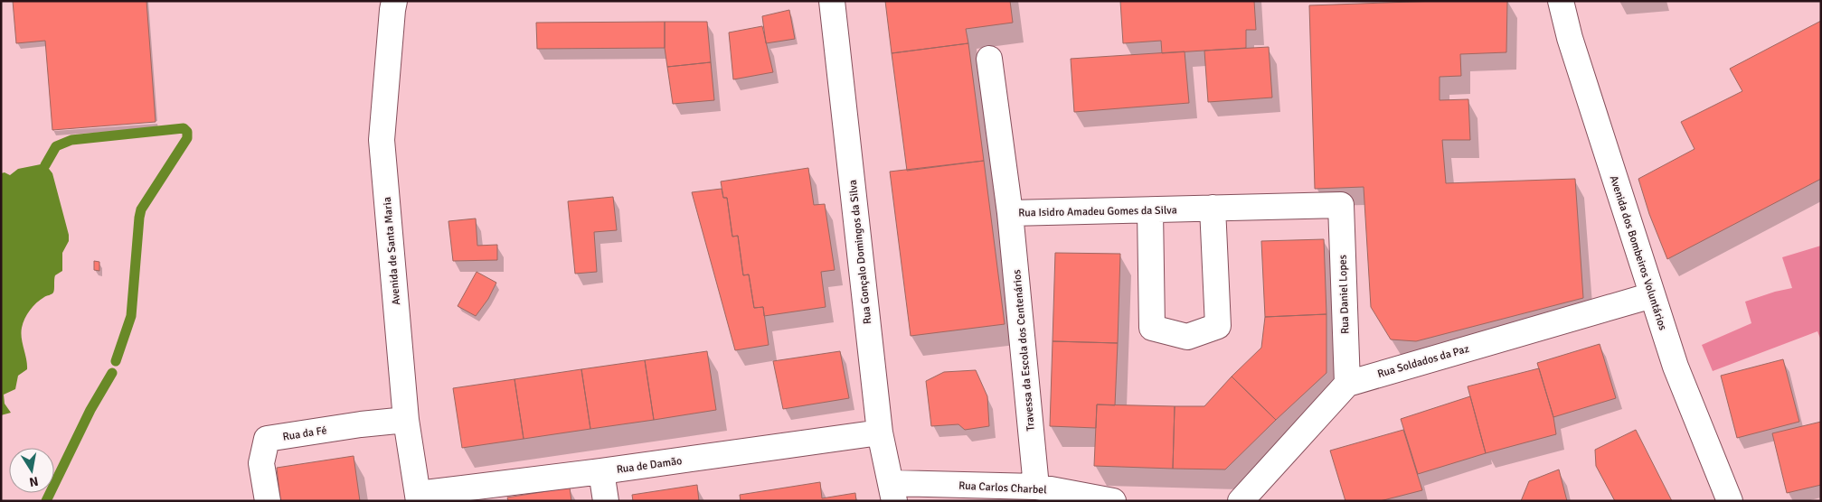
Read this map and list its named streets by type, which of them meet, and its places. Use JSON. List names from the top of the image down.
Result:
{
  "streets": {
    "street": [
      "Rua Isidro Amadeu Gomes da Silva",
      "Avenida de Santa Maria",
      "Rua Gonçalo Domingos da Silva",
      "Avenida dos Bombeiros Voluntários",
      "Rua Daniel Lopes",
      "Travessa da Escola dos Centenários",
      "Rua Soldados da Paz",
      "Rua da Fé",
      "Rua de Damão",
      "Rua Carlos Charbel"
    ]
  },
  "crossings": [
    ["Rua Isidro Amadeu Gomes da Silva", "Rua Daniel Lopes"],
    ["Rua Isidro Amadeu Gomes da Silva", "Travessa da Escola dos Centenários"],
    ["Avenida de Santa Maria", "Rua da Fé"],
    ["Avenida de Santa Maria", "Rua de Damão"],
    ["Rua Gonçalo Domingos da Silva", "Rua de Damão"],
    ["Rua Gonçalo Domingos da Silva", "Rua Carlos Charbel"],
    ["Avenida dos Bombeiros Voluntários", "Rua Soldados da Paz"],
    ["Rua Daniel Lopes", "Rua Soldados da Paz"],
    ["Travessa da Escola dos Centenários", "Rua Carlos Charbel"]
  ],
  "north": "bottom"
}
